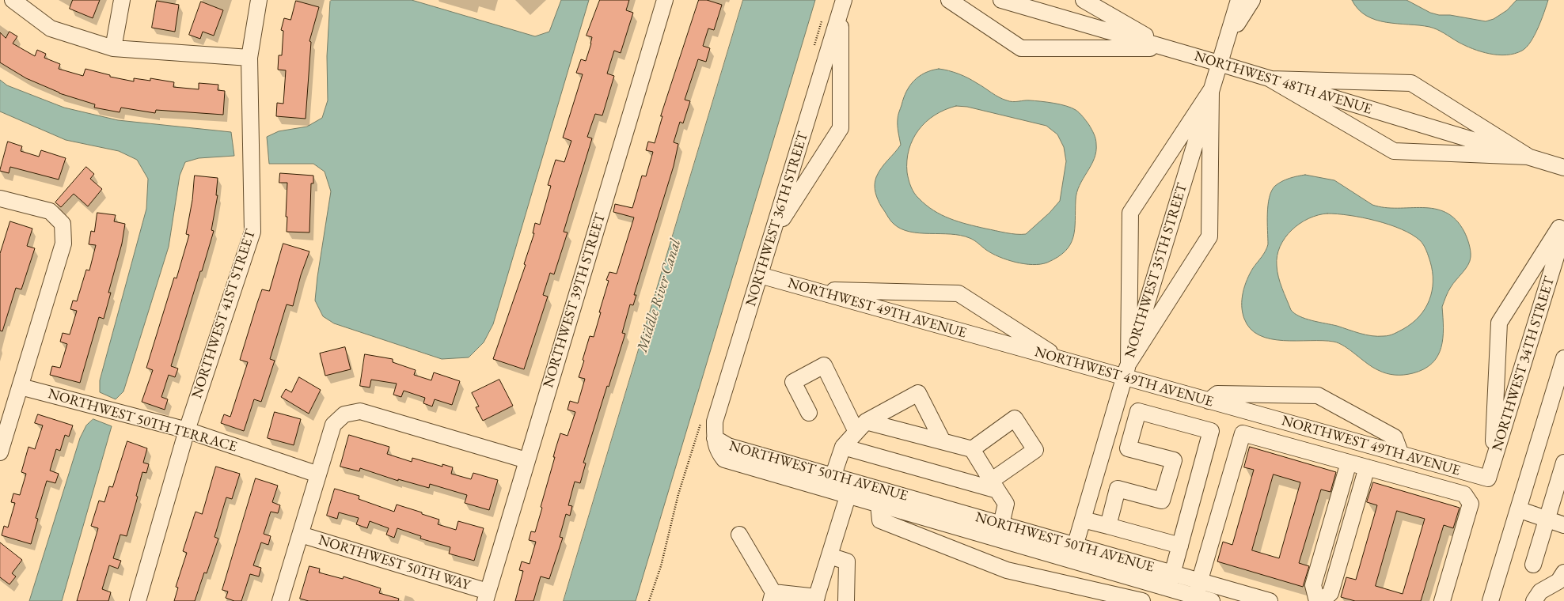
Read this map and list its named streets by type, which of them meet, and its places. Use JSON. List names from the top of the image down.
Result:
{
  "streets": {
    "street": [
      "NORTHWEST 48TH AVENUE",
      "NORTHWEST 36TH STREET",
      "NORTHWEST 35TH STREET",
      "NORTHWEST 39TH STREET",
      "NORTHWEST 49TH AVENUE",
      "NORTHWEST 41ST STREET",
      "NORTHWEST 34TH STREET",
      "NORTHWEST 50TH TERRACE",
      "NORTHWEST 50TH AVENUE",
      "NORTHWEST 50TH WAY"
    ]
  },
  "crossings": [
    ["NORTHWEST 48TH AVENUE", "NORTHWEST 35TH STREET"],
    ["NORTHWEST 36TH STREET", "NORTHWEST 49TH AVENUE"],
    ["NORTHWEST 36TH STREET", "NORTHWEST 50TH AVENUE"],
    ["NORTHWEST 35TH STREET", "NORTHWEST 49TH AVENUE"],
    ["NORTHWEST 35TH STREET", "NORTHWEST 50TH AVENUE"],
    ["NORTHWEST 39TH STREET", "NORTHWEST 50TH WAY"],
    ["NORTHWEST 49TH AVENUE", "NORTHWEST 34TH STREET"],
    ["NORTHWEST 41ST STREET", "NORTHWEST 50TH TERRACE"]
  ],
  "water": ["Middle River Canal"]
}
